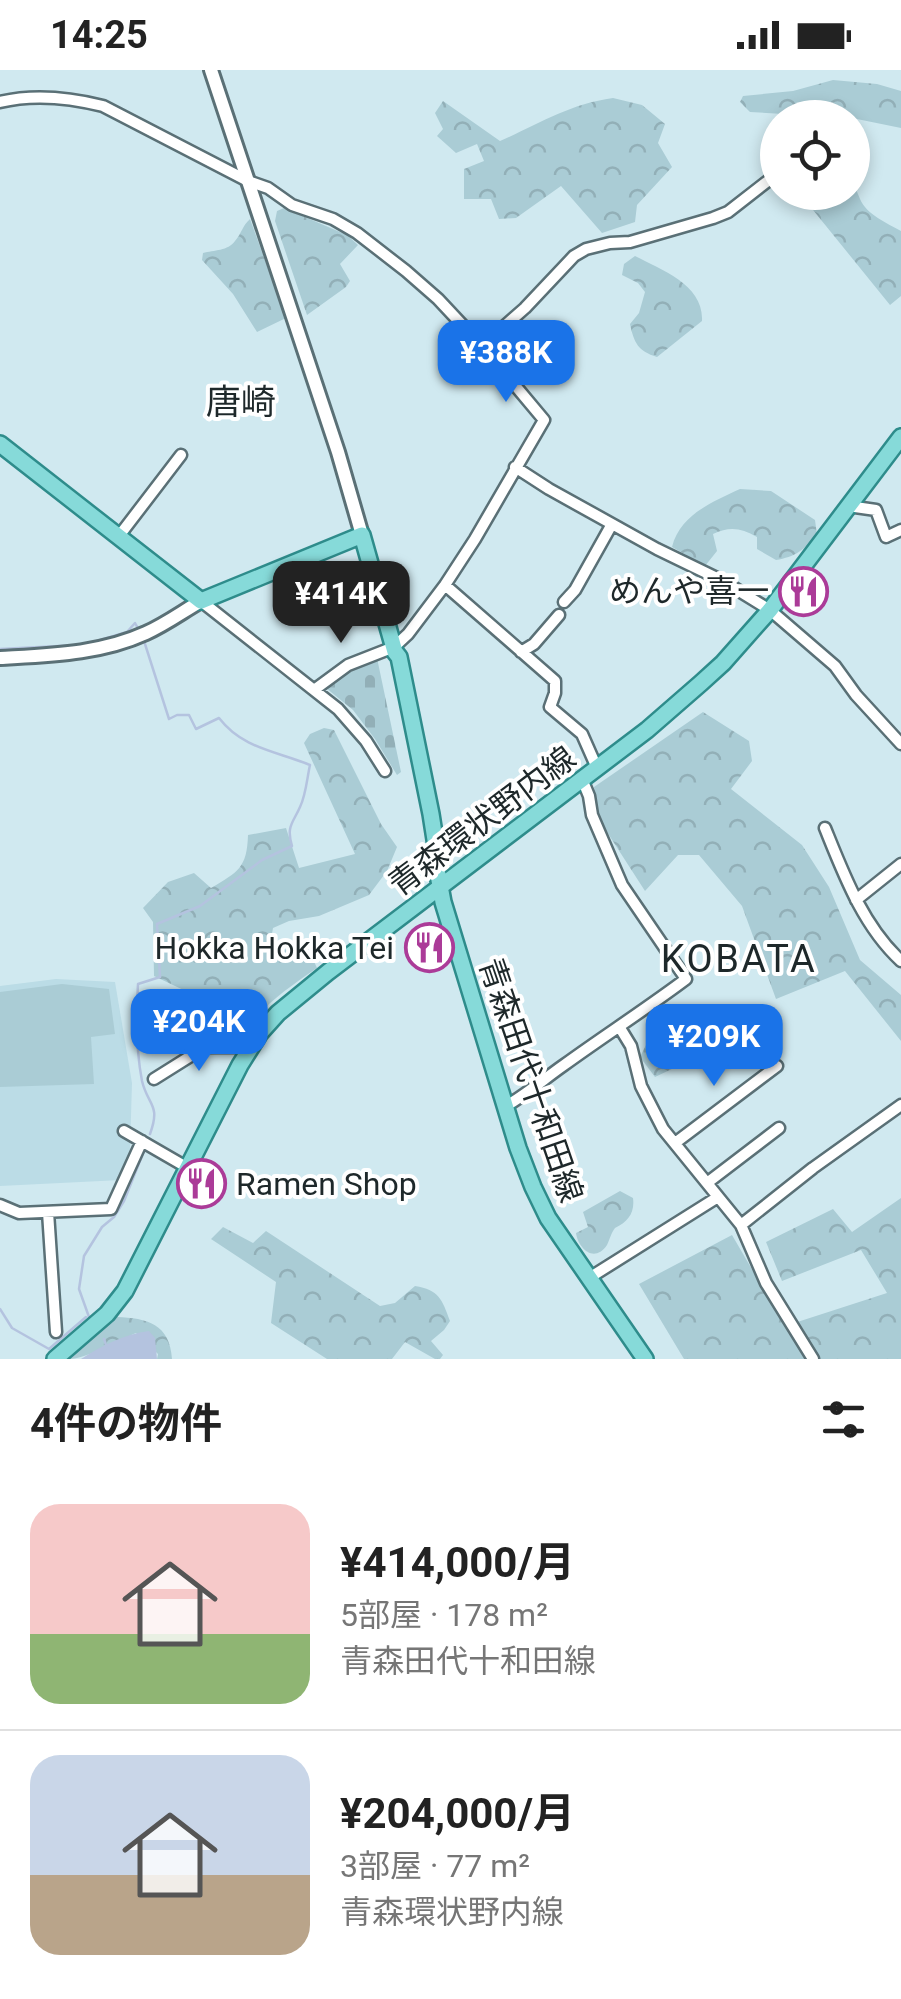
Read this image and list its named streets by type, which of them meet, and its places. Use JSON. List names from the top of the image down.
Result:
{
  "streets": {
    "main road": ["青森環状野内線", "青森田代十和田線"]
  },
  "crossings": [
    ["青森環状野内線", "青森田代十和田線"]
  ],
  "districts": ["唐崎", "KOBATA"],
  "places": {
    "restaurant": ["めんや喜一", "Hokka Hokka Tei", "Ramen Shop"]
  },
  "page": {
    "status": "14:25",
    "price": [
      "¥388K",
      "¥414K",
      "¥204K",
      "¥209K"
    ],
    "heading": "4件の物件",
    "list": [
      {
        "name": "¥414,000/月",
        "note": "5部屋 · 178 m² · 青森田代十和田線"
      },
      {
        "name": "¥204,000/月",
        "note": "3部屋 · 77 m² · 青森環状野内線"
      }
    ]
  }
}
